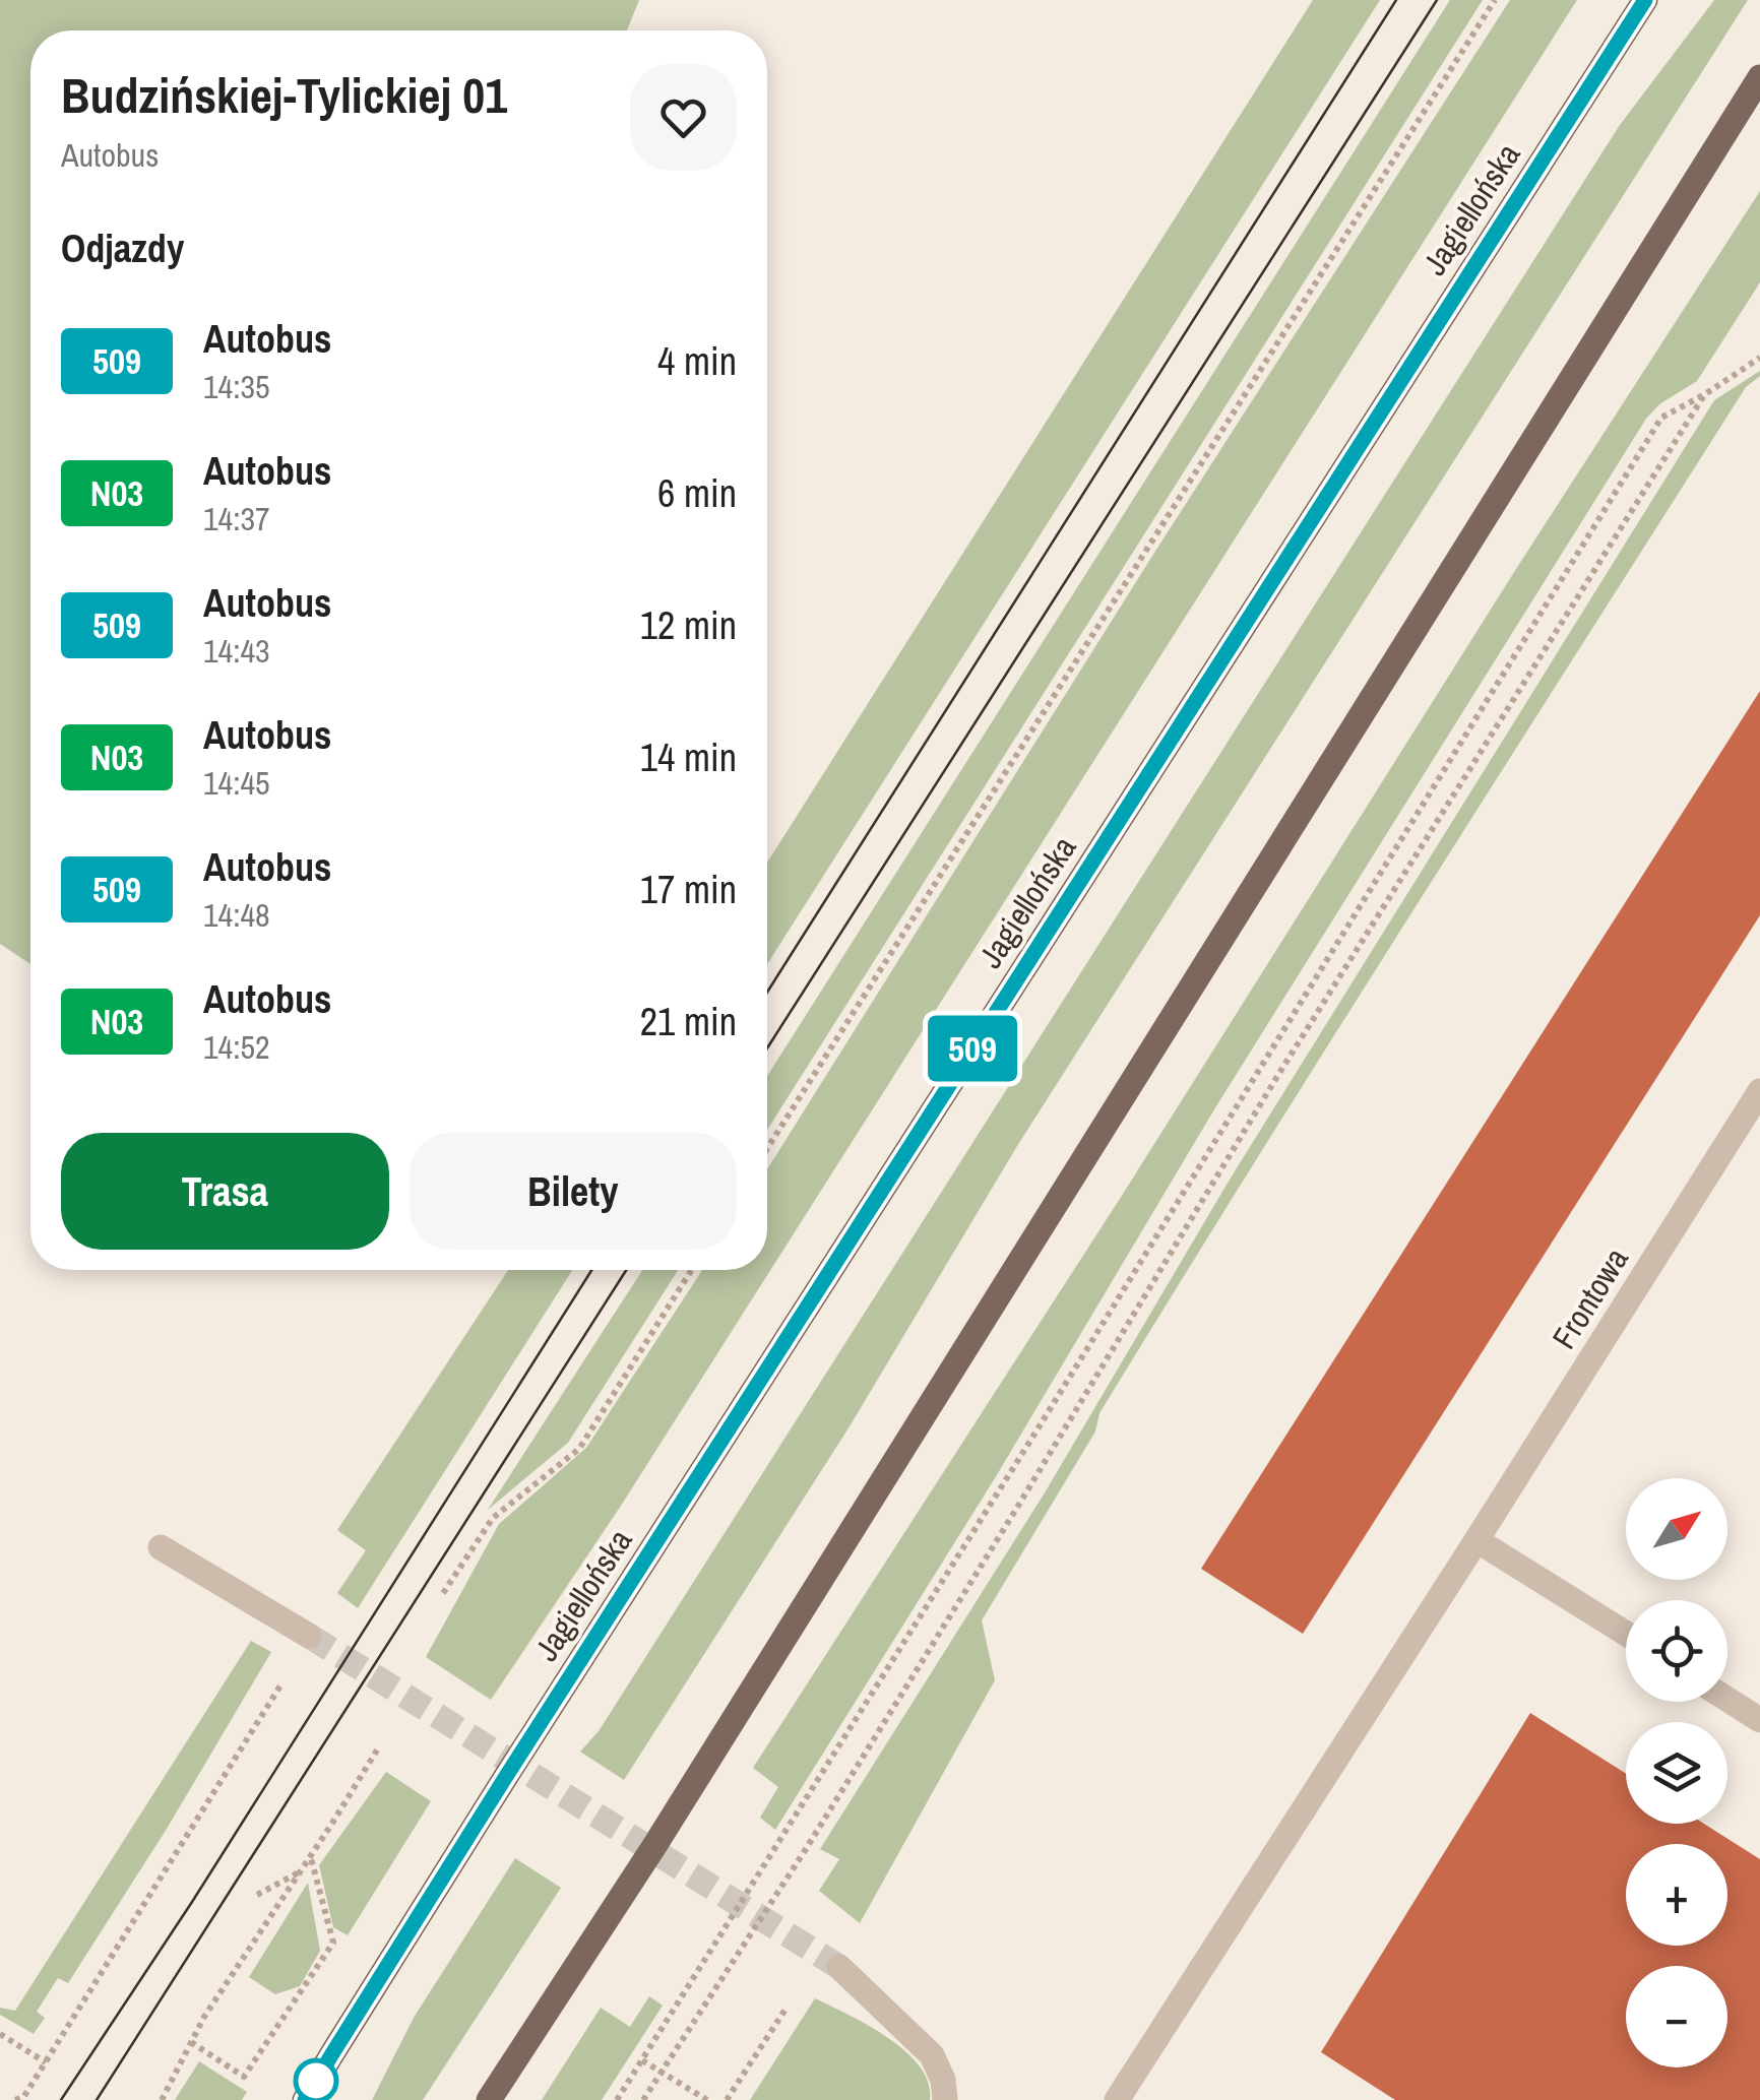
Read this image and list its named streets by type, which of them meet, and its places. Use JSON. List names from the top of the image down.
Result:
{
  "streets": {
    "main road": ["Jagiellońska"],
    "lane": ["Frontowa"]
  },
  "lines": ["bus line 509"],
  "north": "top right",
  "page": {
    "on_map": "509",
    "heading": [
      ["Budzińskiej-Tylickiej 01", "Autobus"],
      "Odjazdy"
    ],
    "list": [
      {
        "mark": "509",
        "name": "Autobus",
        "note": "14:35",
        "value": "4 min"
      },
      {
        "mark": "N03",
        "name": "Autobus",
        "note": "14:37",
        "value": "6 min"
      },
      {
        "mark": "509",
        "name": "Autobus",
        "note": "14:43",
        "value": "12 min"
      },
      {
        "mark": "N03",
        "name": "Autobus",
        "note": "14:45",
        "value": "14 min"
      },
      {
        "mark": "509",
        "name": "Autobus",
        "note": "14:48",
        "value": "17 min"
      },
      {
        "mark": "N03",
        "name": "Autobus",
        "note": "14:52",
        "value": "21 min"
      }
    ],
    "buttons": ["Trasa", "Bilety"],
    "map_buttons": ["+", "−"]
  }
}
